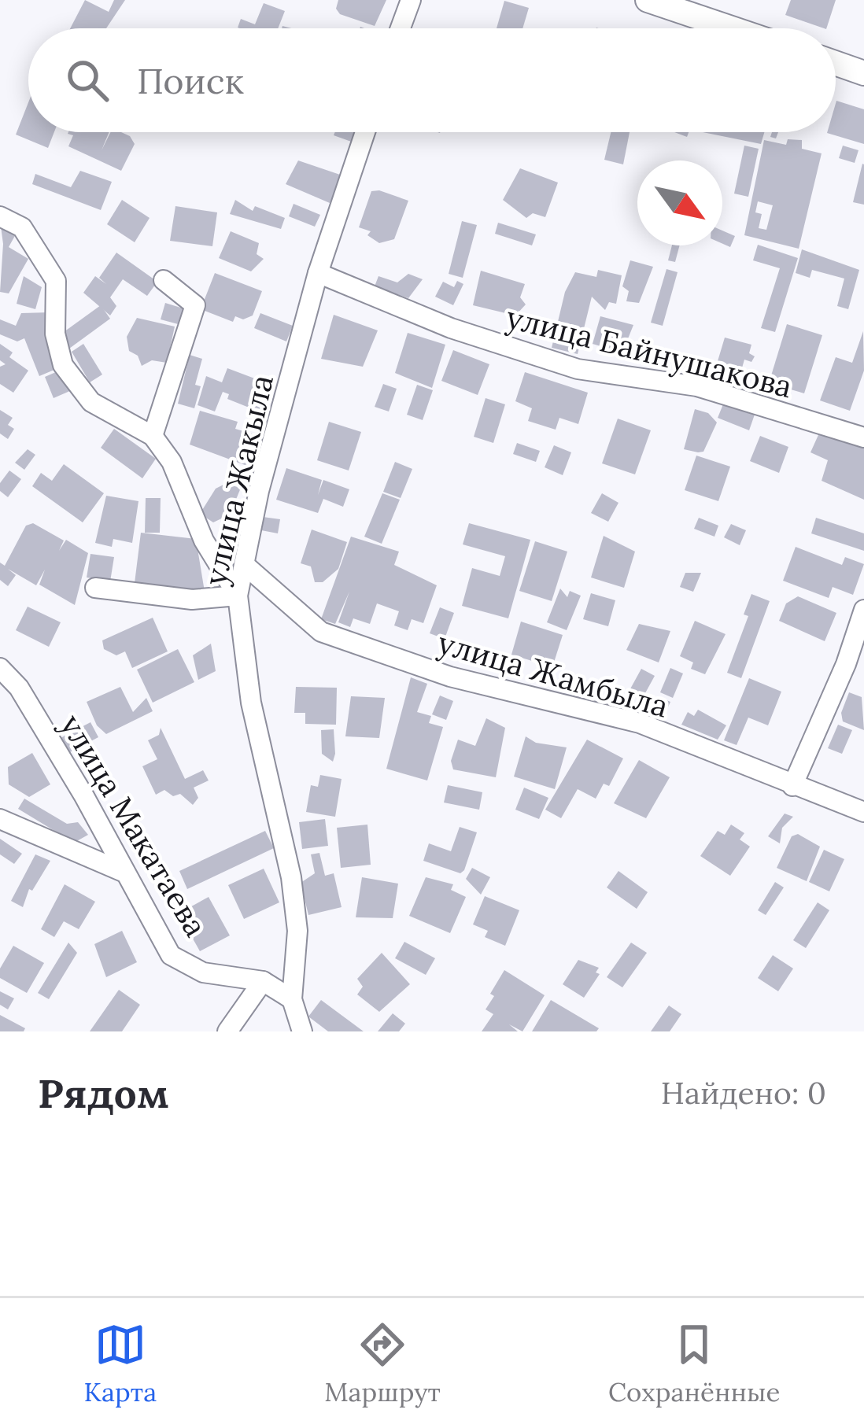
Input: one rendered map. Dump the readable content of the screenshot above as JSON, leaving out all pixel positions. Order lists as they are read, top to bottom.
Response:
{
  "streets": {
    "street": [
      "улица Байнушакова",
      "улица Жакыла",
      "улица Жамбыла",
      "улица Макатаева"
    ]
  },
  "crossings": [
    ["улица Байнушакова", "улица Жакыла"],
    ["улица Жакыла", "улица Жамбыла"],
    ["улица Жакыла", "улица Макатаева"]
  ],
  "north": "bottom right",
  "page": {
    "search": "Поиск",
    "heading": ["Рядом", "Найдено: 0"],
    "nav": ["Карта", "Маршрут", "Сохранённые"]
  }
}
